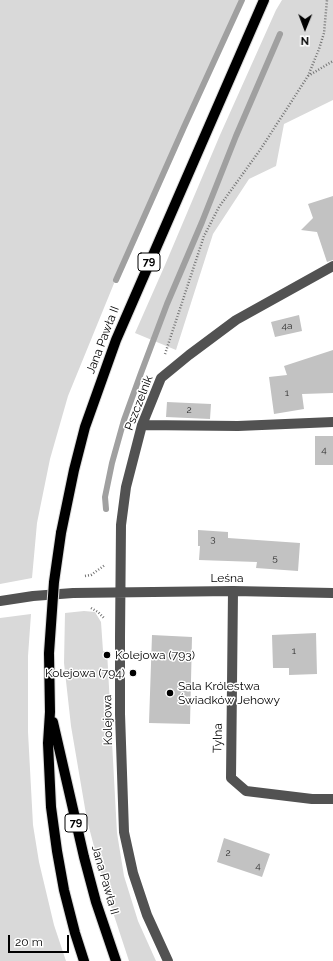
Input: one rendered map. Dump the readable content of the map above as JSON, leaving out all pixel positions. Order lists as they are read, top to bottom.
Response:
{
  "streets": {
    "main road": ["79", "Jana Pawła II"],
    "street": [
      "Pszczelnik",
      "Leśna",
      "Kolejowa",
      "Tylna"
    ]
  },
  "crossings": [
    ["Pszczelnik", "Leśna"],
    ["Pszczelnik", "Kolejowa"],
    ["Leśna", "Kolejowa"],
    ["Leśna", "Tylna"]
  ],
  "places": ["Kolejowa (793)", "Kolejowa (794)", "Sala Królestwa Świadków Jehowy"],
  "house_numbers": [
    "4a",
    "1",
    "2",
    "4",
    "3",
    "5",
    "1",
    "2",
    "4"
  ],
  "scale_bar": "20 m",
  "north": "bottom"
}
